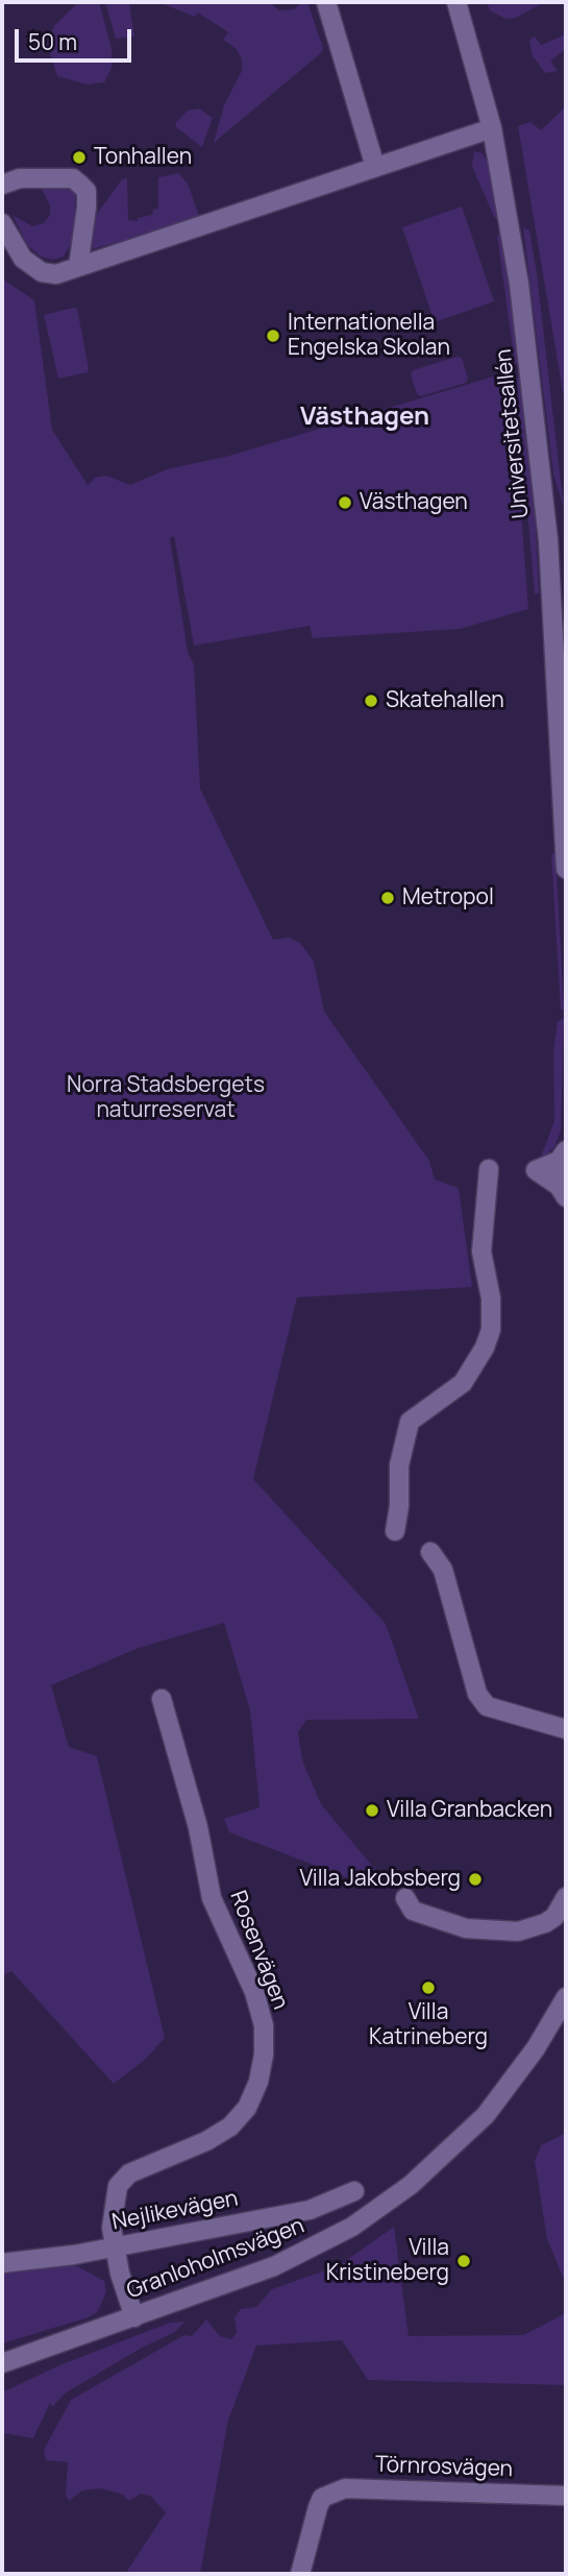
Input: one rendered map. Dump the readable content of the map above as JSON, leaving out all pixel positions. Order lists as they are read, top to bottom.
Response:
{
  "streets": {
    "street": [
      "Universitetsallén",
      "Rosenvägen",
      "Nejlikevägen",
      "Granloholmsvägen",
      "Törnrosvägen"
    ]
  },
  "crossings": [
    ["Rosenvägen", "Nejlikevägen"],
    ["Rosenvägen", "Granloholmsvägen"]
  ],
  "districts": ["Västhagen"],
  "parks": ["Norra Stadsbergets naturreservat"],
  "places": [
    "Tonhallen",
    "Internationella Engelska Skolan",
    "Västhagen",
    "Skatehallen",
    "Metropol",
    "Villa Granbacken",
    "Villa Jakobsberg",
    "Villa Katrineberg",
    "Villa Kristineberg"
  ],
  "scale_bar": "50 m"
}
